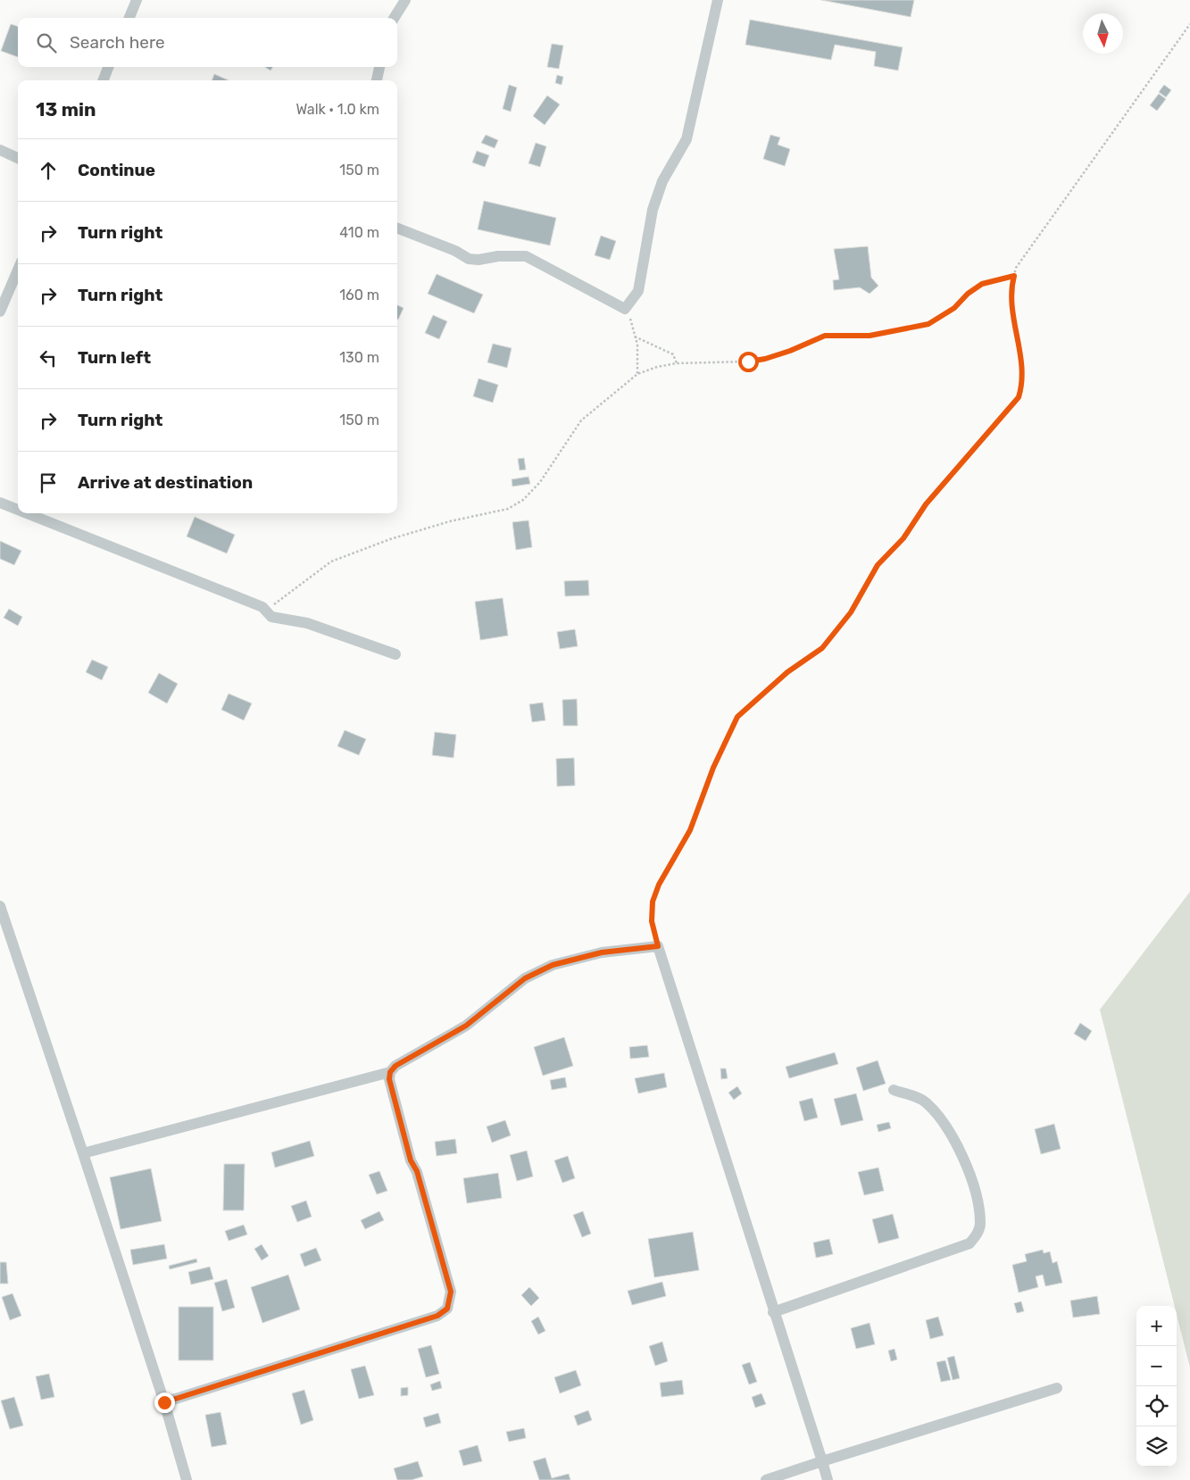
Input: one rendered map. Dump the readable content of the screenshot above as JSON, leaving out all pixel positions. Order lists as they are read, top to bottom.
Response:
{
  "north": "bottom",
  "page": {
    "search": "Search here",
    "heading": ["13 min", "Walk · 1.0 km"],
    "list": [
      ["Continue", "150 m"],
      ["Turn right", "410 m"],
      ["Turn right", "160 m"],
      ["Turn left", "130 m"],
      ["Turn right", "150 m"],
      "Arrive at destination"
    ],
    "map_buttons": ["+", "−"]
  }
}
